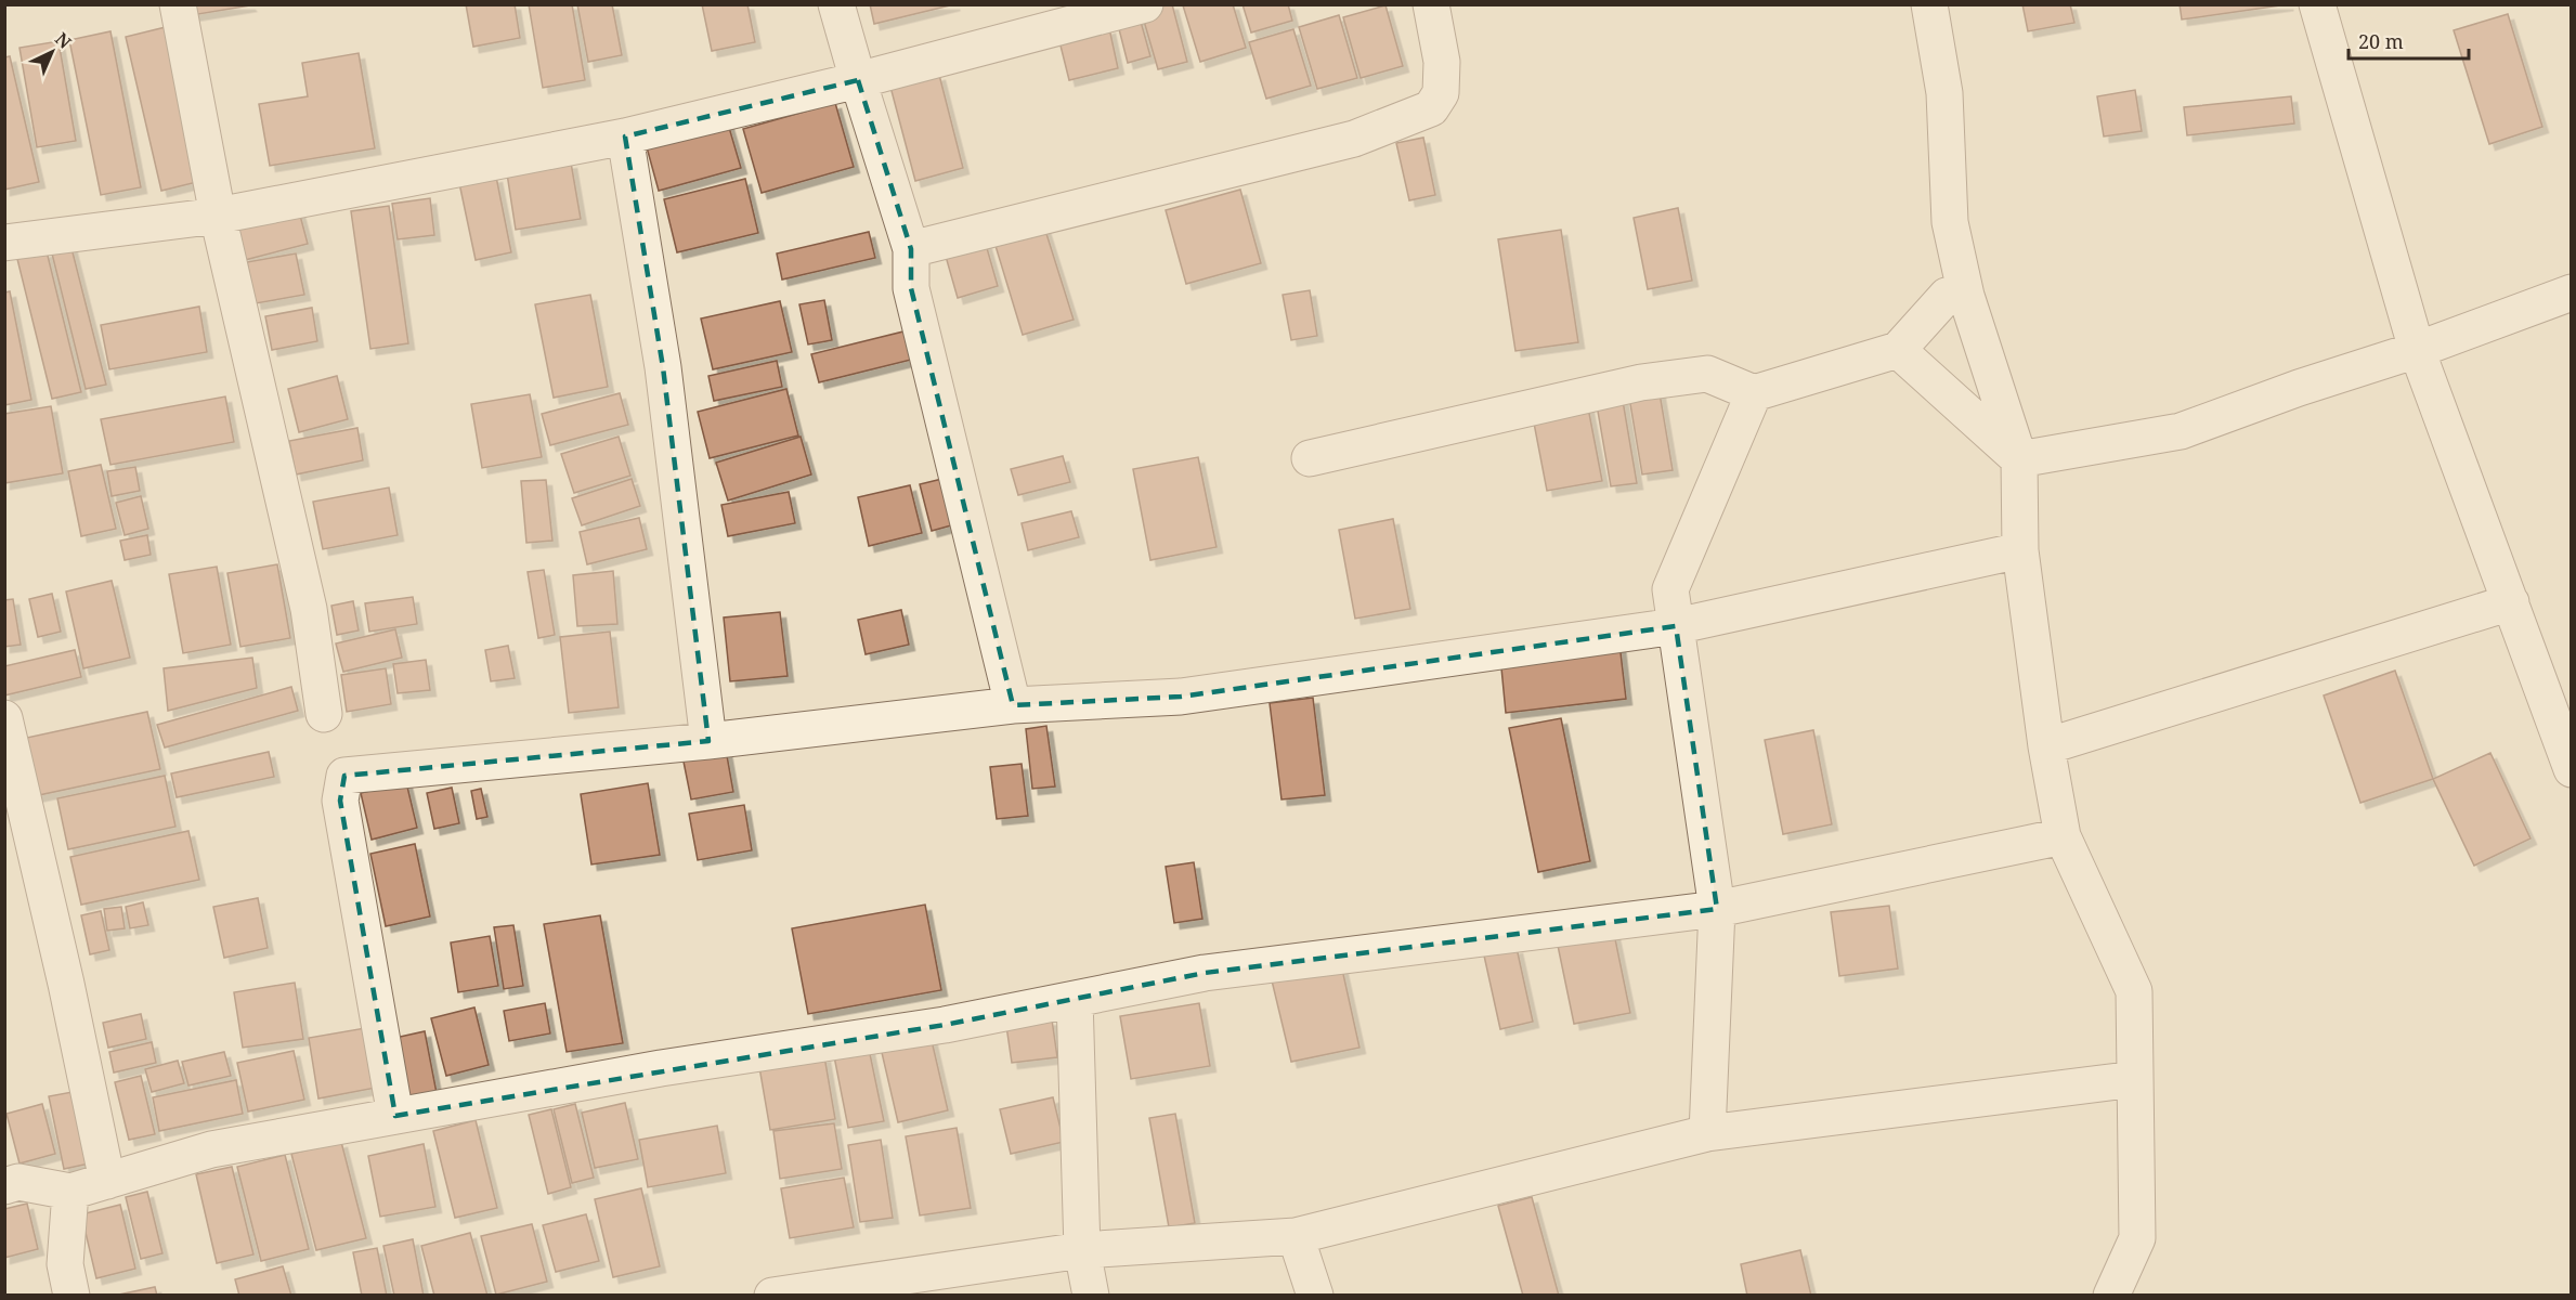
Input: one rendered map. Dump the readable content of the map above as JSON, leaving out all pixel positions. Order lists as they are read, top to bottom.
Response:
{
  "scale_bar": "20 m",
  "north": "top right"
}
